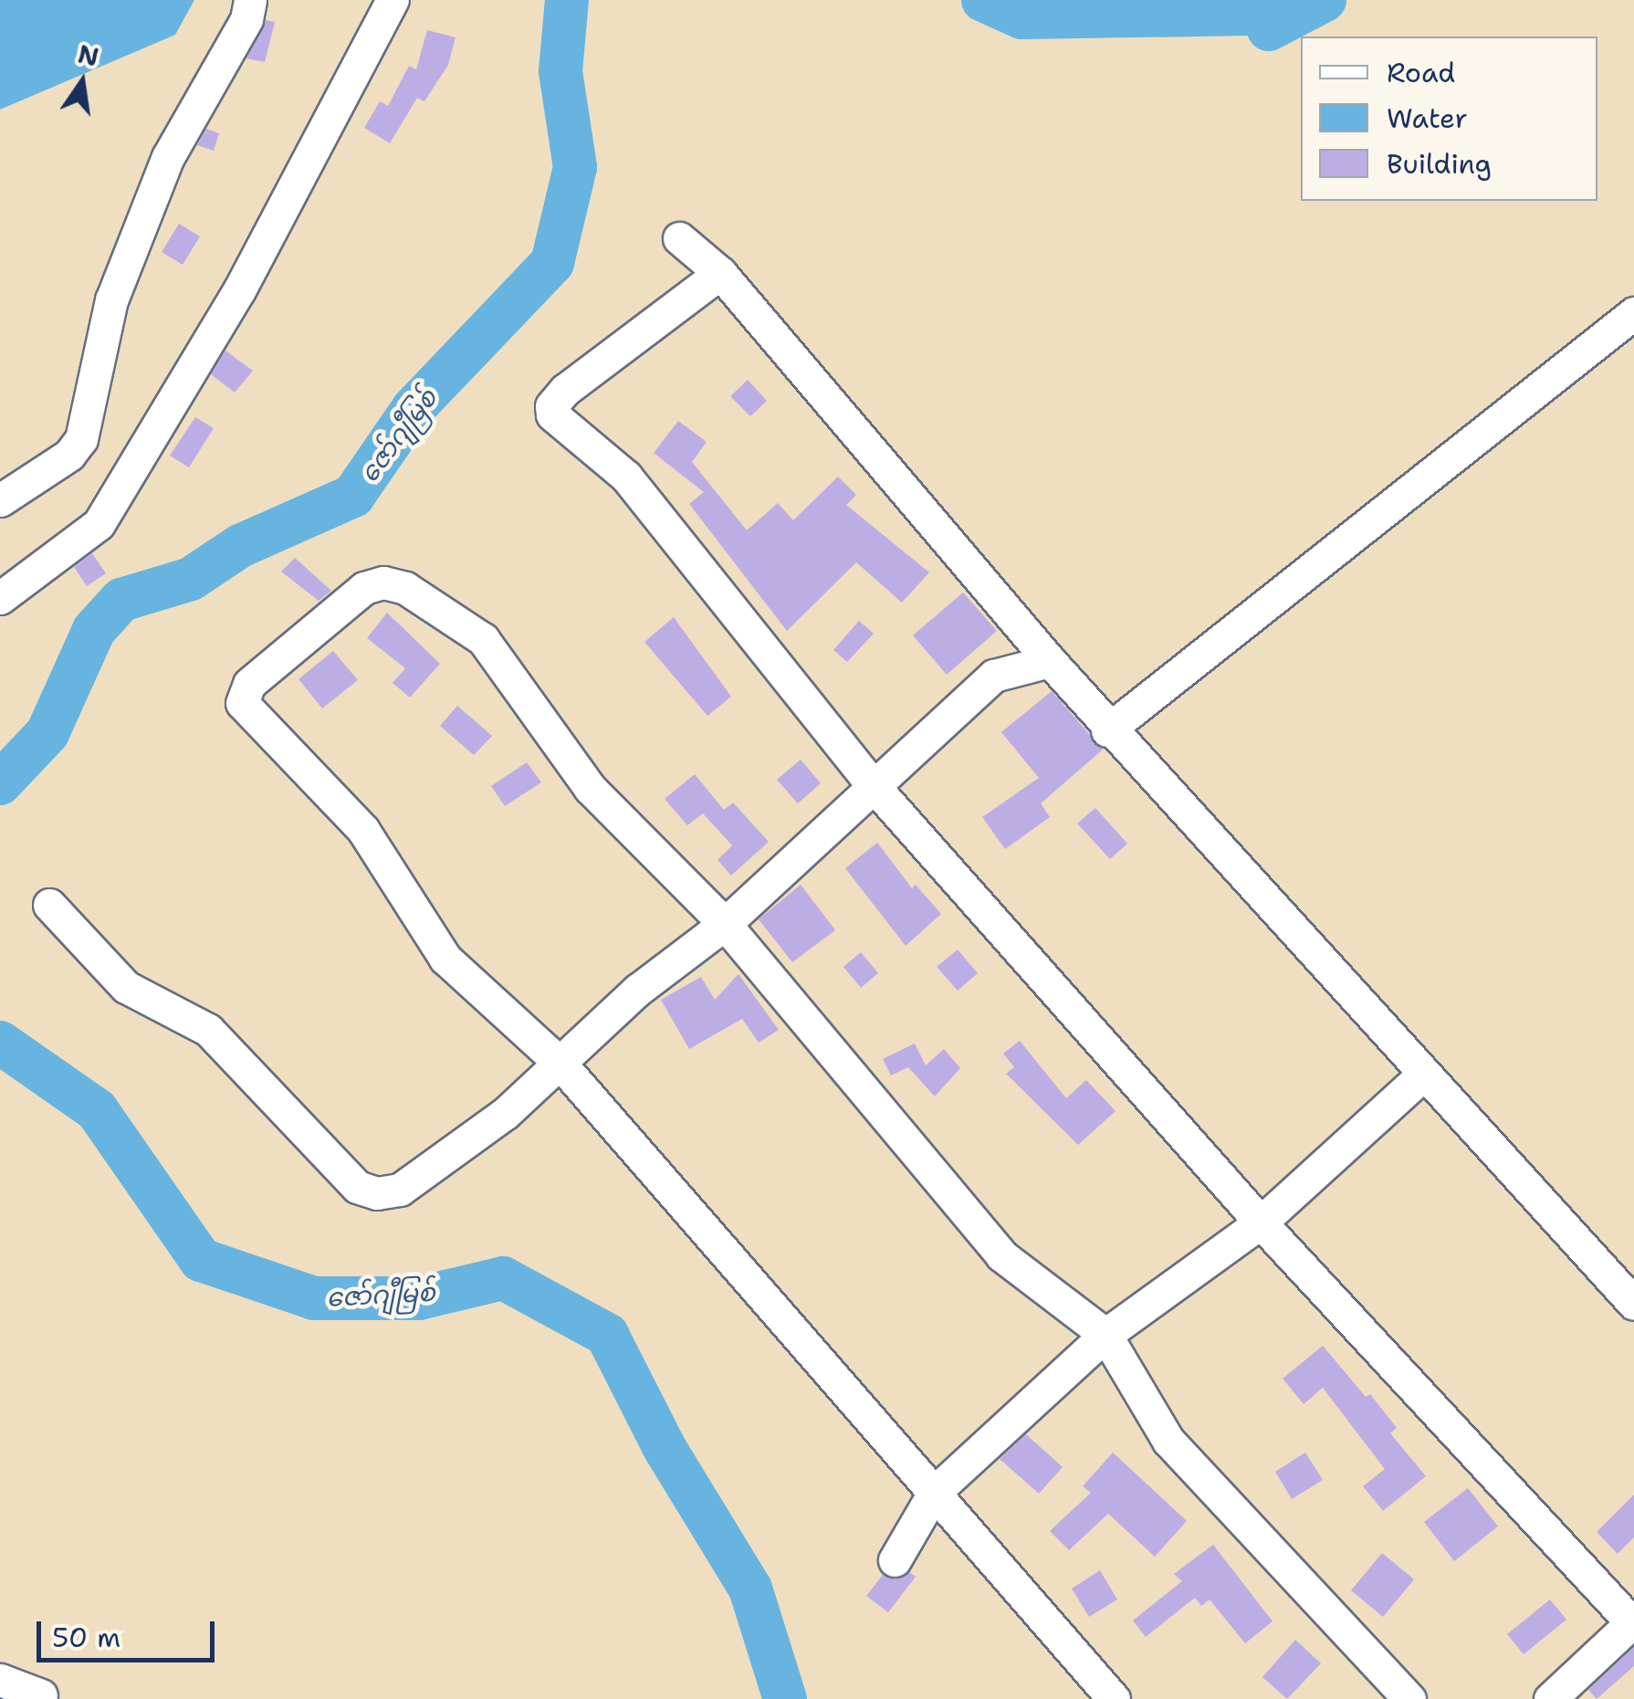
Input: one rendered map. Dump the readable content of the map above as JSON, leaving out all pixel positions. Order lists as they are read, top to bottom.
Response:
{
  "water": ["ဇော်ဂျီမြစ်"],
  "legend": ["Road", "Water", "Building"],
  "scale_bar": "50 m",
  "north": "top"
}
